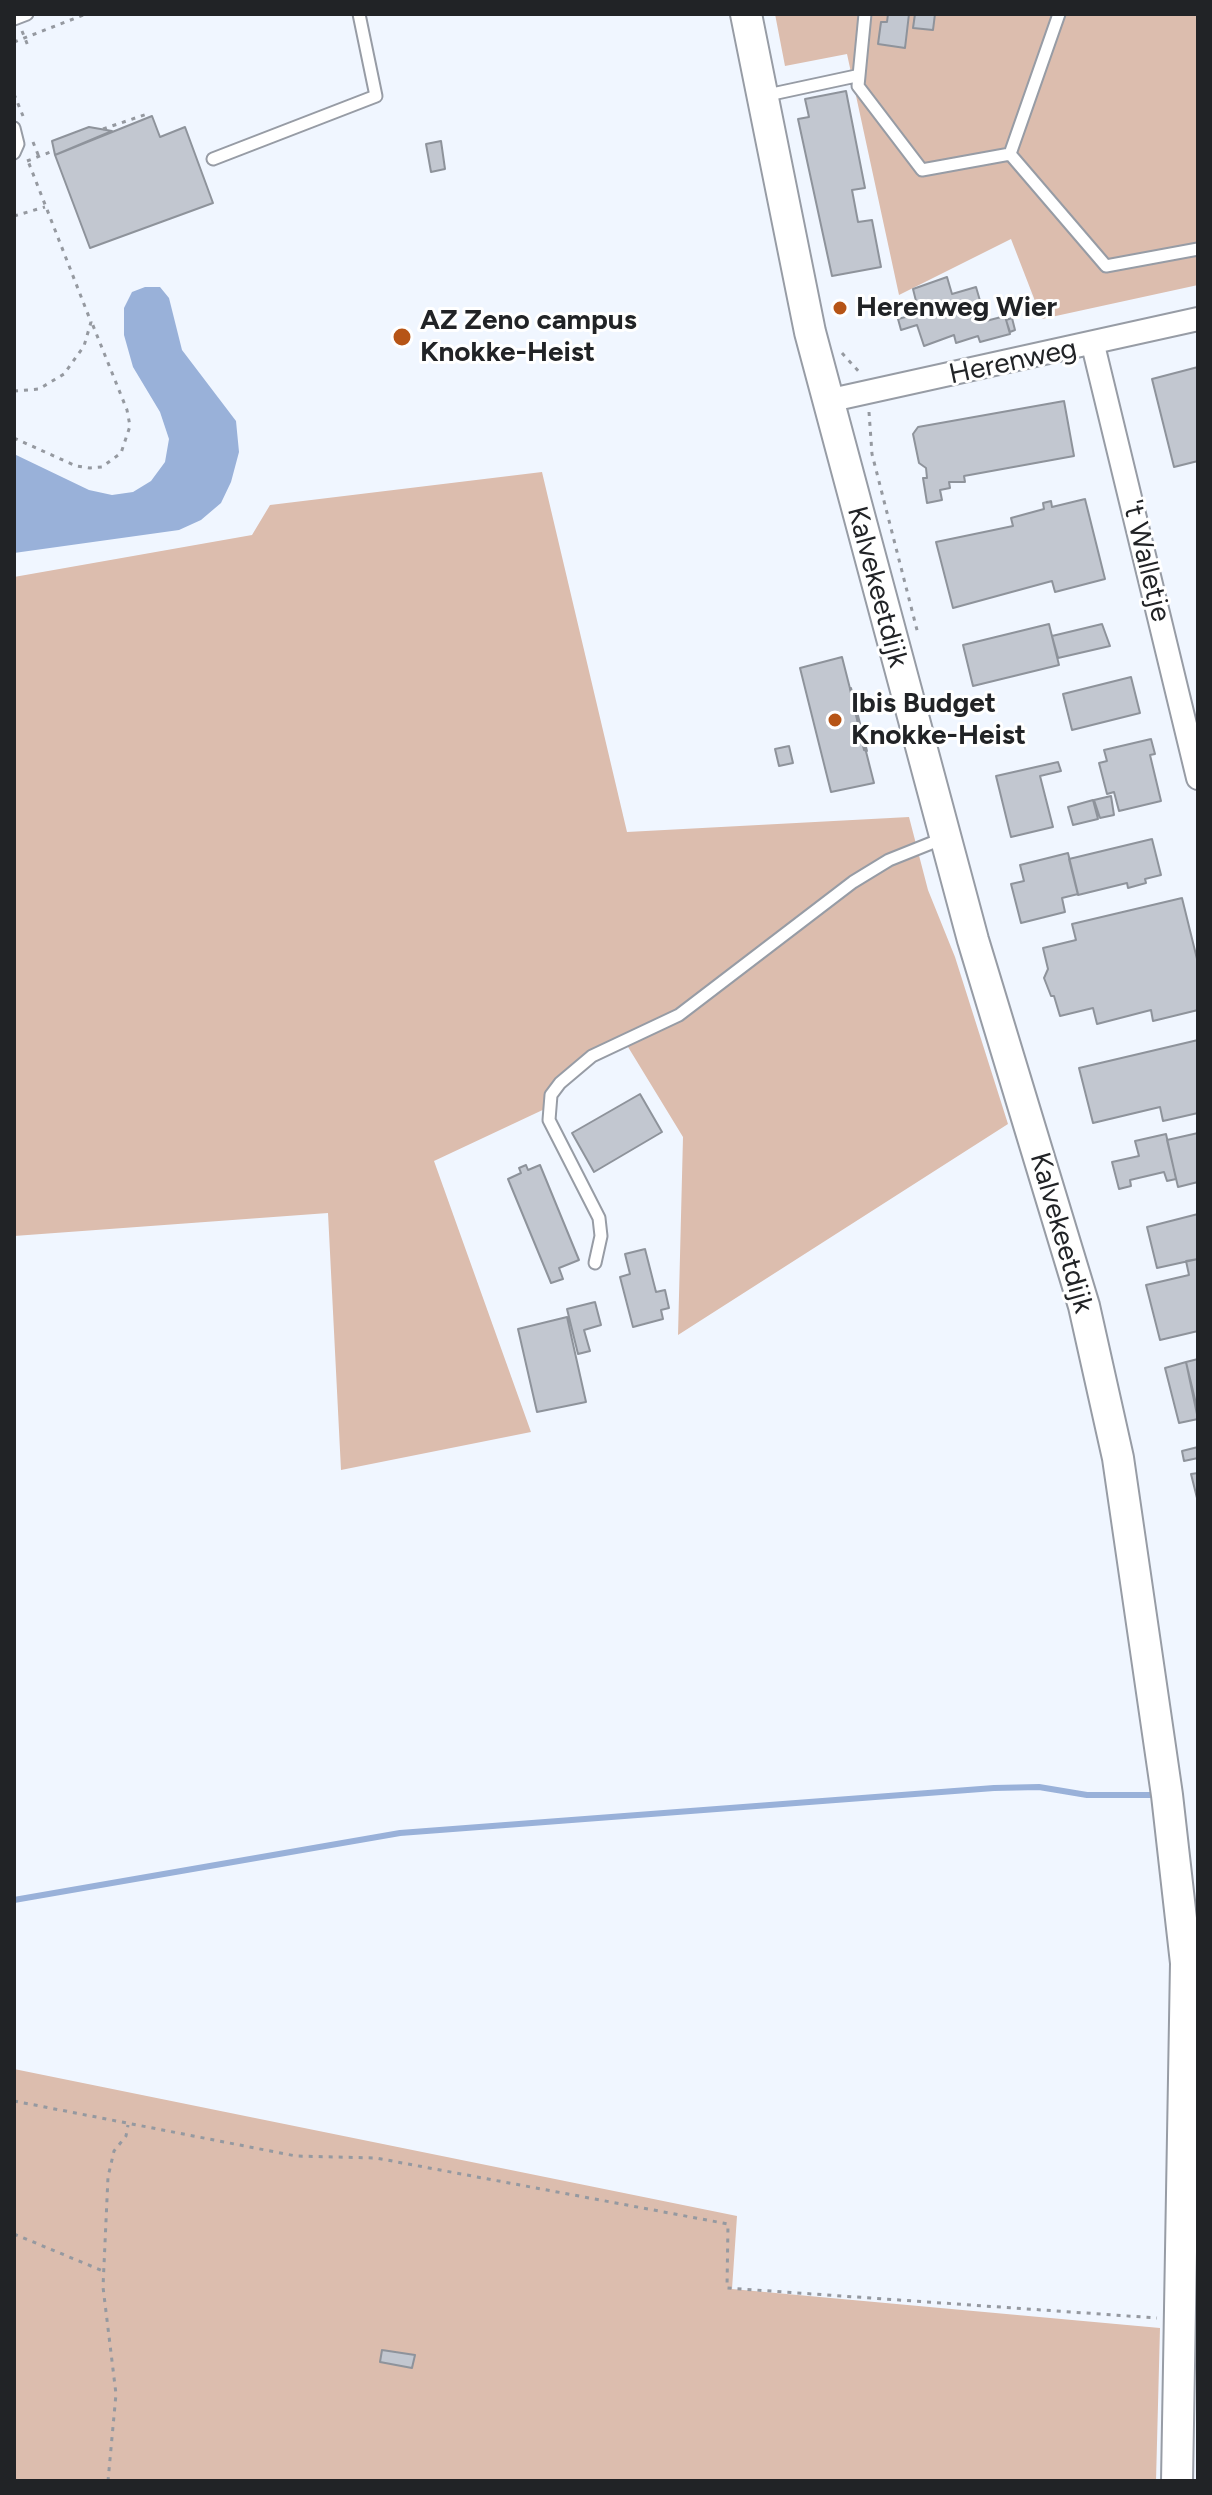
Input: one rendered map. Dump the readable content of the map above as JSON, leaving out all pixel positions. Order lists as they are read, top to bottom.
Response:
{
  "streets": {
    "street": ["Herenweg", "'t Walletje", "Kalvekeetdijk"]
  },
  "crossings": [
    ["Herenweg", "'t Walletje"],
    ["Herenweg", "Kalvekeetdijk"]
  ],
  "places": ["Herenweg Wier", "AZ Zeno campus Knokke-Heist", "Ibis Budget Knokke-Heist"]
}
